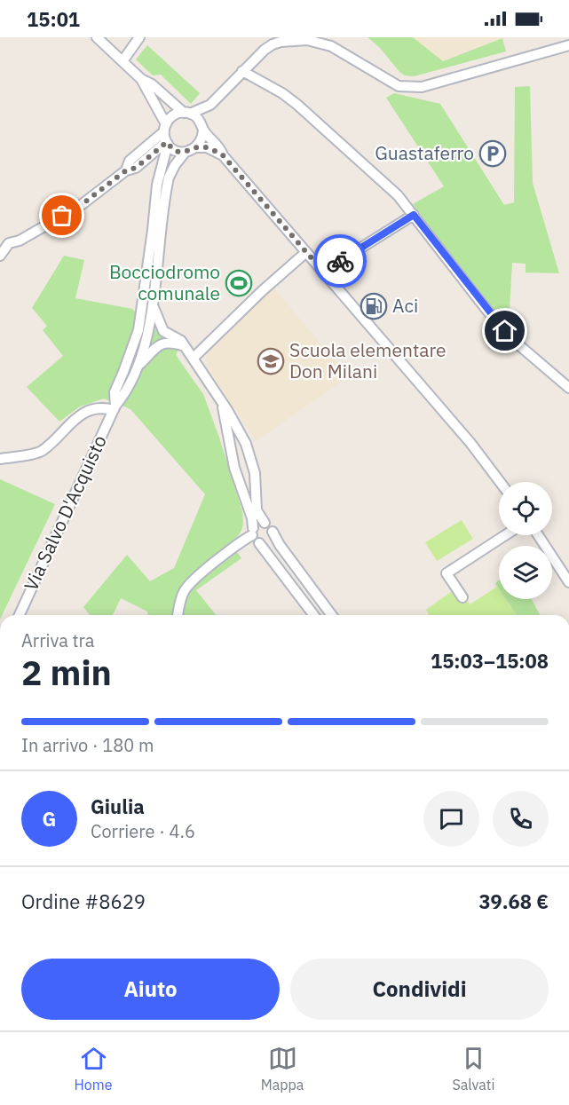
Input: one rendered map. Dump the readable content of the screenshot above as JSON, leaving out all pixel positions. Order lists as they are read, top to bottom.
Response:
{
  "streets": {
    "street": ["Via Salvo D'Acquisto"]
  },
  "places": {
    "parking": ["Guastaferro"],
    "sports": ["Bocciodromo comunale"],
    "fuel station": ["Aci"],
    "school or university": ["Scuola elementare Don Milani"]
  },
  "page": {
    "status": "15:01",
    "heading": ["2 min", "Arriva tra", "15:03–15:08"],
    "panel": [
      "Giulia",
      "Corriere · 4.6",
      "Ordine #8629",
      "39.68 €"
    ],
    "bar": "In arrivo · 180 m",
    "round": "G",
    "buttons": ["Aiuto", "Condividi"],
    "tabs": ["Home", "Mappa", "Salvati"]
  }
}
